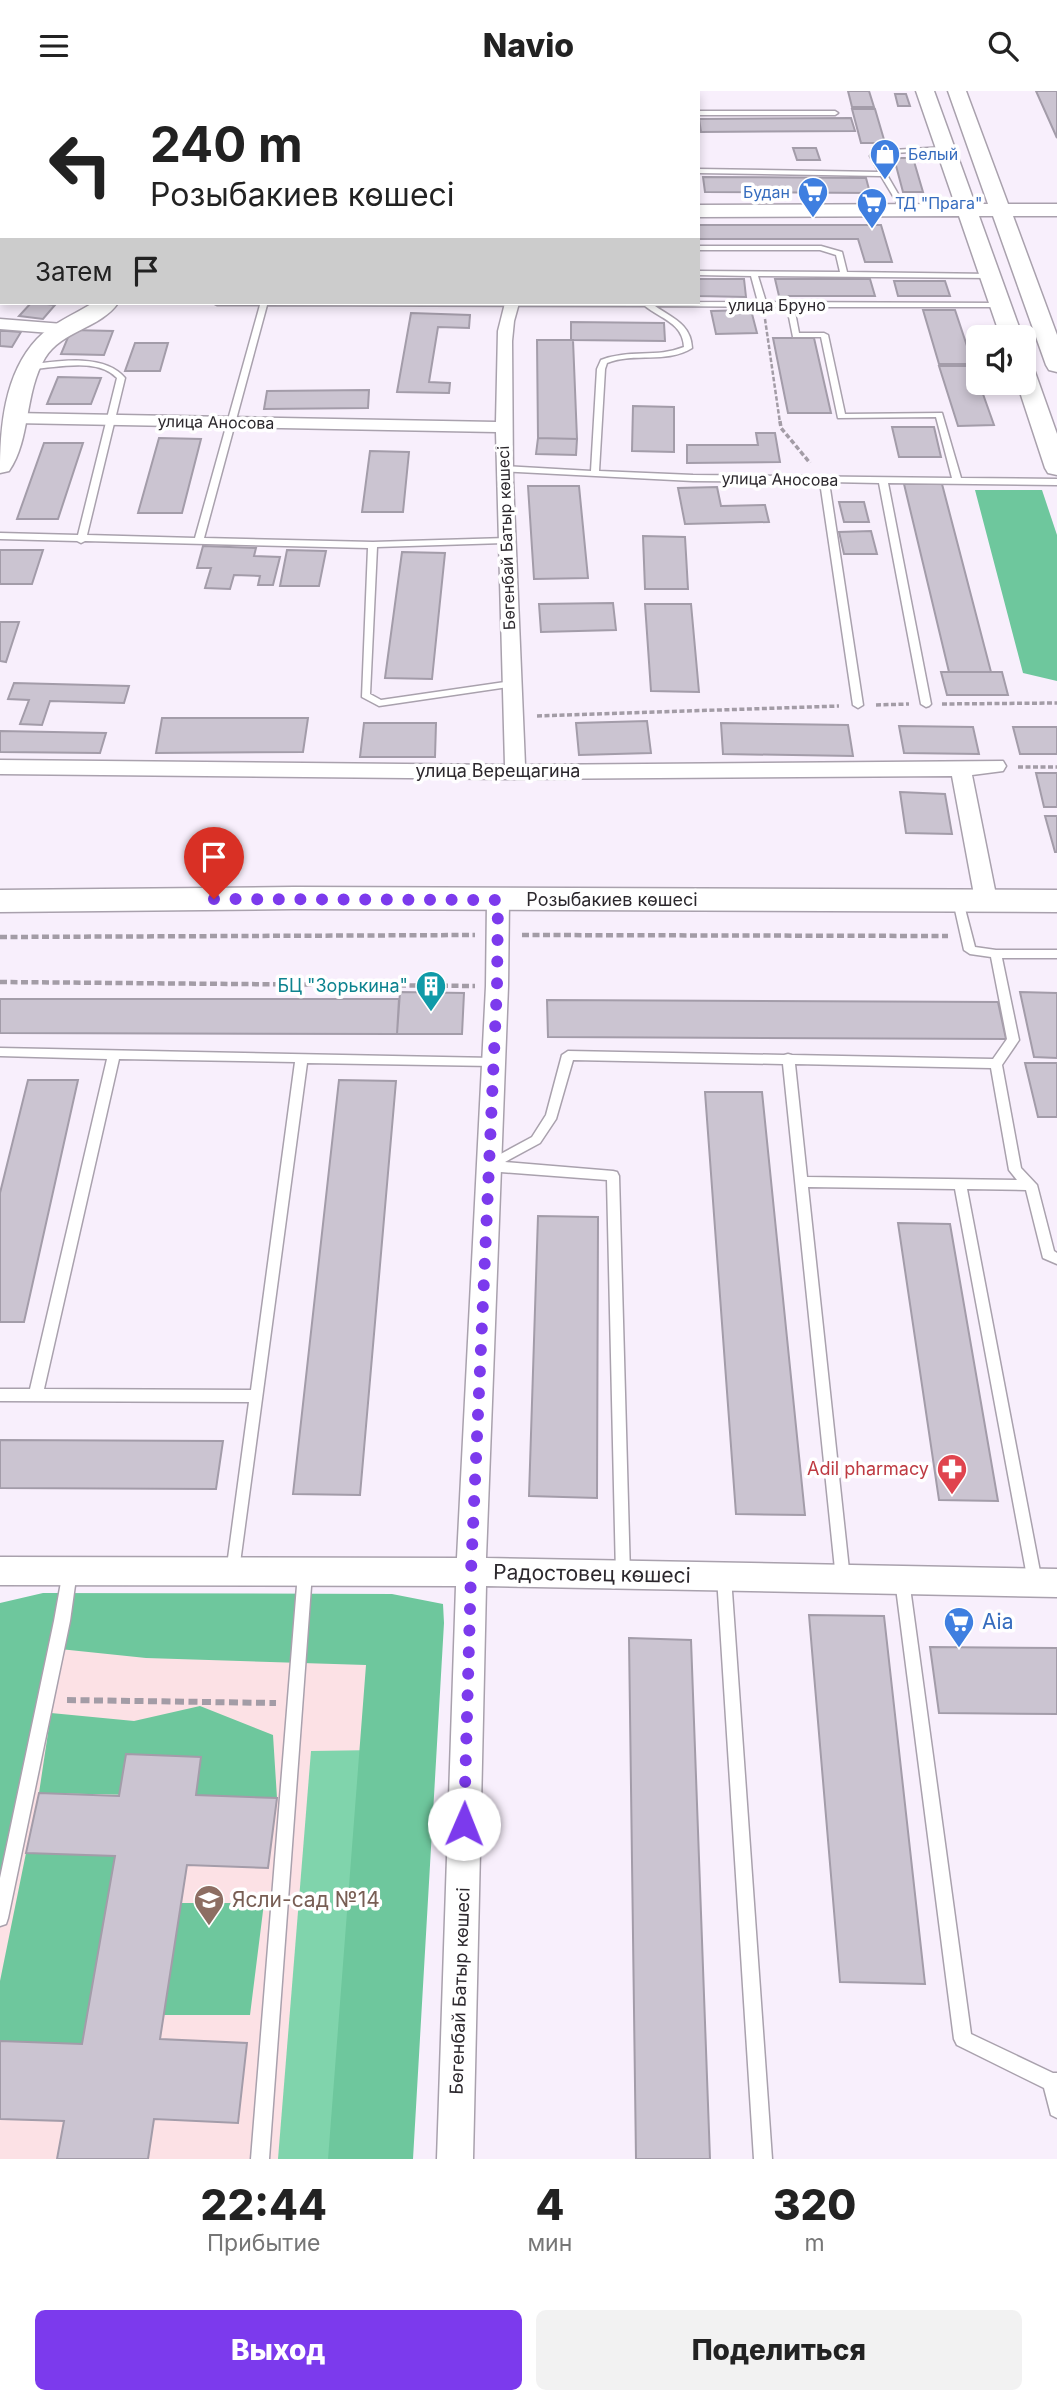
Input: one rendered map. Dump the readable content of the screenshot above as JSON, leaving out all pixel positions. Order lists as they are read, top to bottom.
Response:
{
  "streets": {
    "main road": ["Розыбакиев көшесі"],
    "street": [
      "улица Аносова",
      "Бөгенбай Батыр көшесі",
      "улица Верещагина",
      "Радостовец көшесі"
    ],
    "lane": ["улица Бруно"]
  },
  "crossings": [
    ["улица Аносова", "Бөгенбай Батыр көшесі"],
    ["Бөгенбай Батыр көшесі", "улица Верещагина"],
    ["Бөгенбай Батыр көшесі", "Розыбакиев көшесі"],
    ["Бөгенбай Батыр көшесі", "Радостовец көшесі"]
  ],
  "places": {
    "shop": ["Белый"],
    "supermarket": ["Будан", "ТД \"Прага\"", "Aia"],
    "building": ["БЦ \"Зорькина\""],
    "pharmacy": ["Adil pharmacy"],
    "school or university": ["Ясли-сад №14"]
  },
  "page": {
    "header": "Navio",
    "turn": ["240 m", "Розыбакиев көшесі"],
    "then": "Затем",
    "eta": [
      "22:44",
      "Прибытие",
      "4",
      "мин",
      "320",
      "m"
    ],
    "buttons": ["Выход", "Поделиться"]
  }
}
